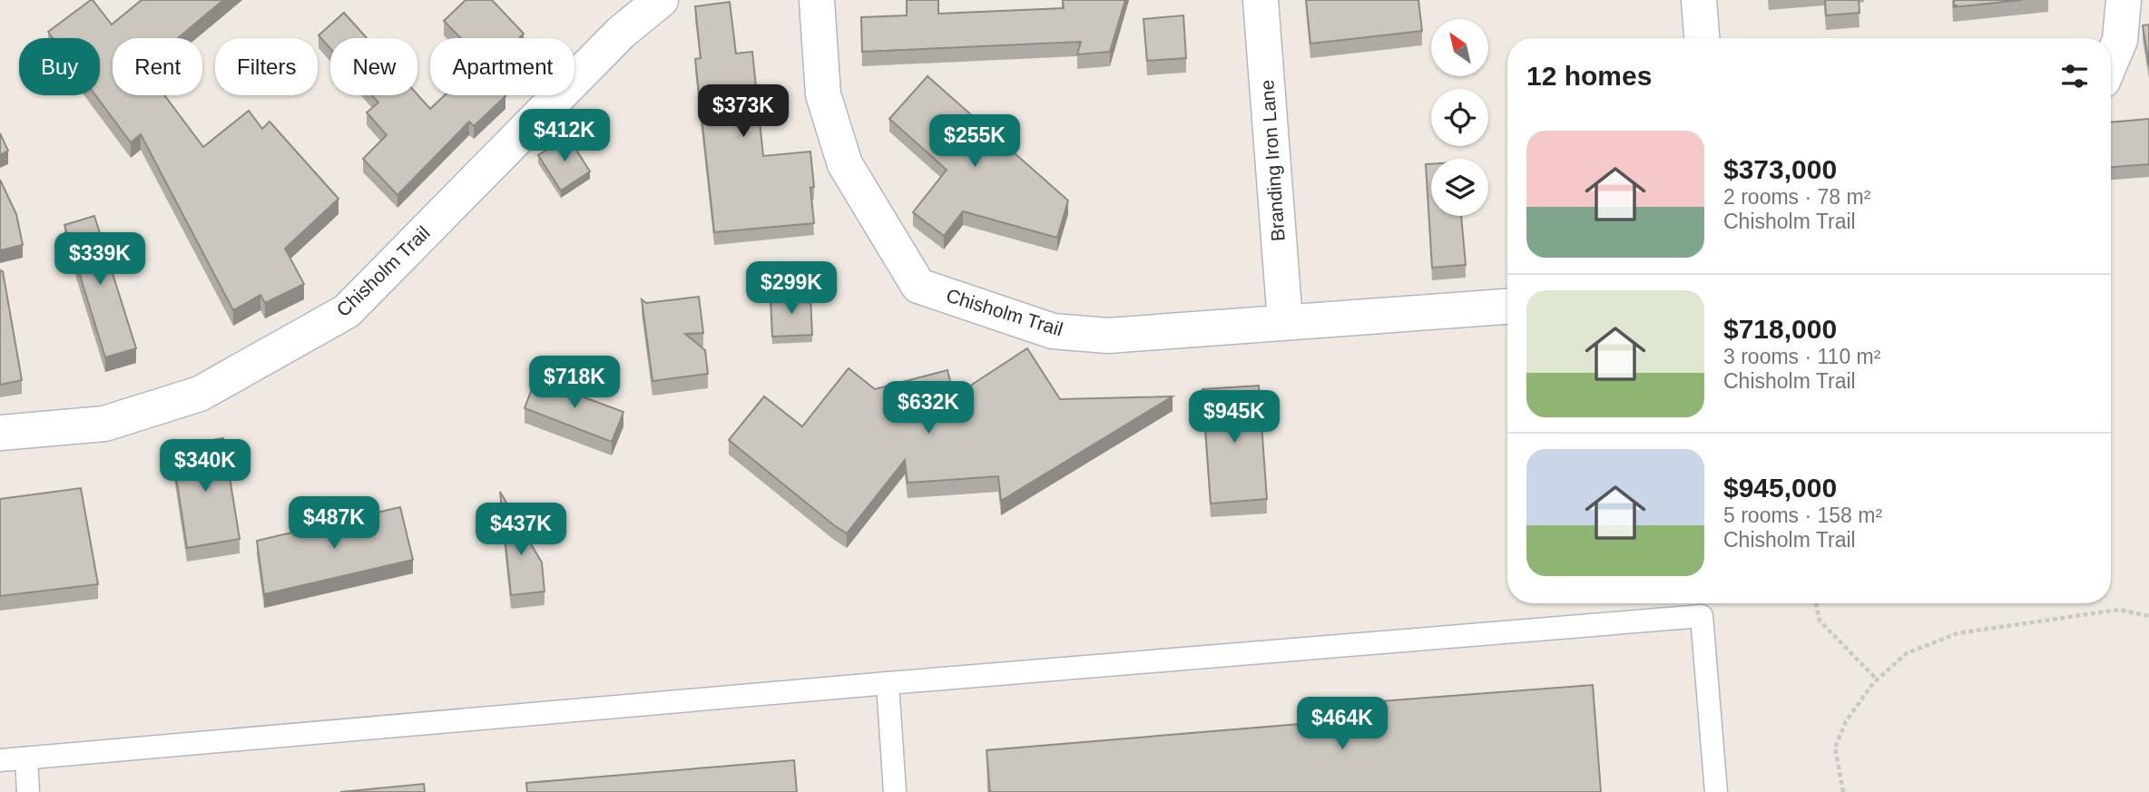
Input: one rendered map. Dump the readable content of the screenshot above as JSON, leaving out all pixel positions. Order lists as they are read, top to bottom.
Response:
{
  "streets": {
    "street": ["Branding Iron Lane", "Chisholm Trail"]
  },
  "crossings": [
    ["Branding Iron Lane", "Chisholm Trail"]
  ],
  "north": "top left",
  "page": {
    "chip": [
      "Buy",
      "Rent",
      "Filters",
      "New",
      "Apartment"
    ],
    "heading": "12 homes",
    "price": [
      "$373K",
      "$412K",
      "$255K",
      "$339K",
      "$299K",
      "$718K",
      "$632K",
      "$945K",
      "$340K",
      "$487K",
      "$437K",
      "$464K"
    ],
    "list": [
      {
        "name": "$373,000",
        "note": "2 rooms · 78 m² · Chisholm Trail"
      },
      {
        "name": "$718,000",
        "note": "3 rooms · 110 m² · Chisholm Trail"
      },
      {
        "name": "$945,000",
        "note": "5 rooms · 158 m² · Chisholm Trail"
      }
    ]
  }
}
